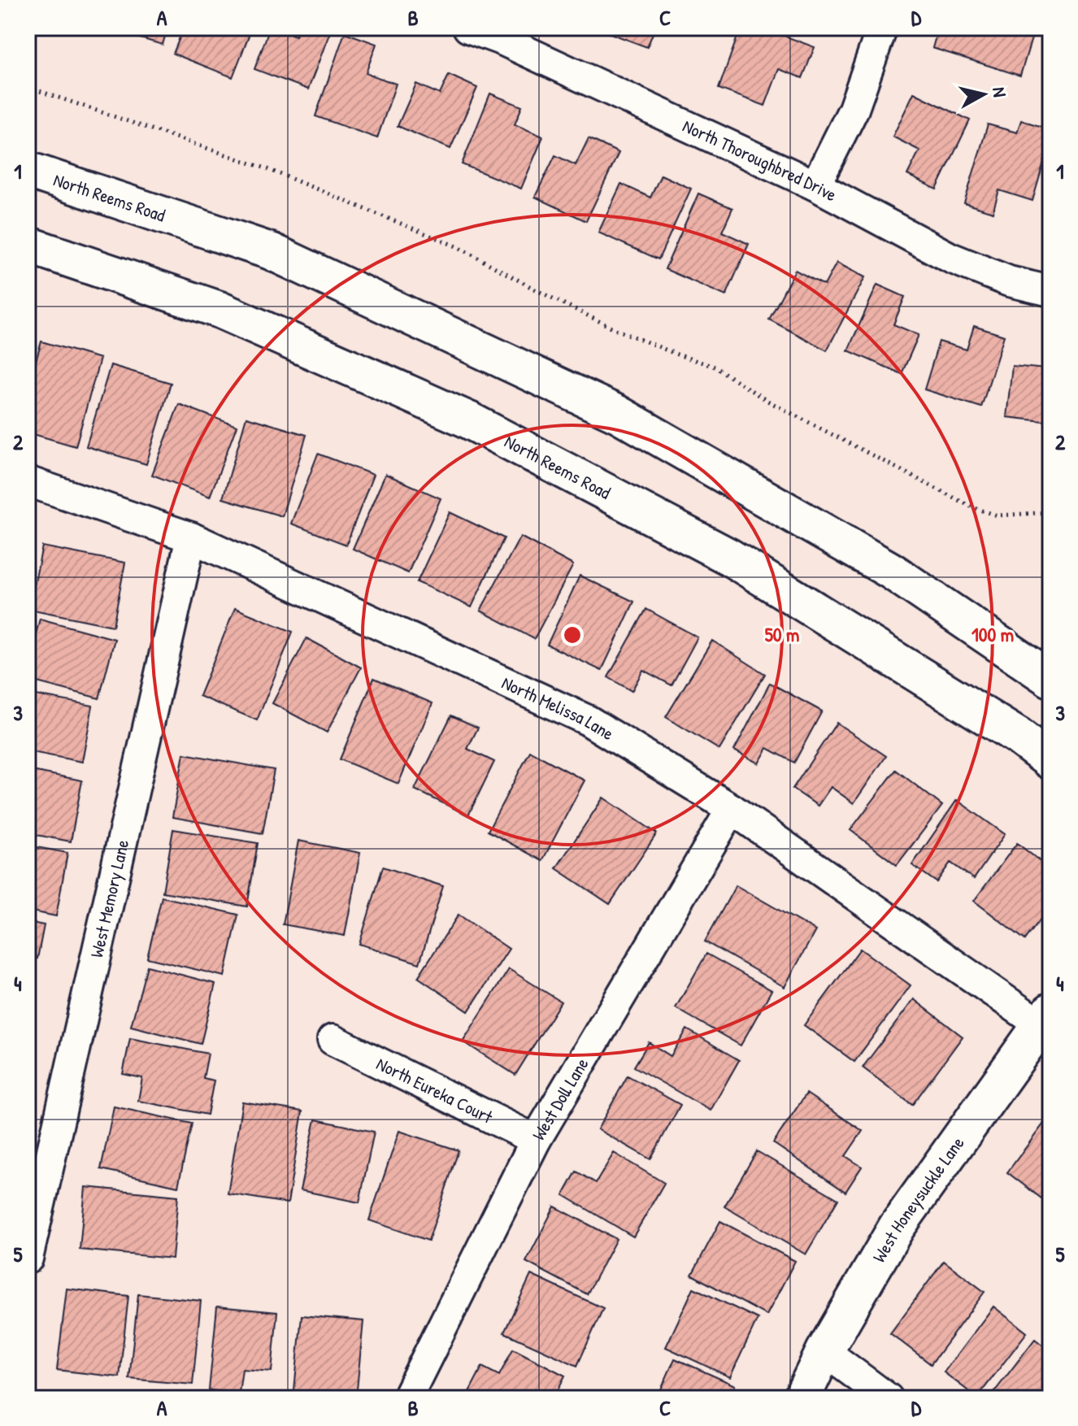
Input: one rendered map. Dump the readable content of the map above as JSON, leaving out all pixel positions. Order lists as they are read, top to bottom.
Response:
{
  "streets": {
    "main road": ["North Reems Road", "West Honeysuckle Lane"],
    "street": [
      "North Thoroughbred Drive",
      "North Melissa Lane",
      "West Memory Lane",
      "North Eureka Court",
      "West Doll Lane"
    ]
  },
  "crossings": [
    ["North Melissa Lane", "West Memory Lane"],
    ["North Melissa Lane", "West Doll Lane"],
    ["North Melissa Lane", "West Honeysuckle Lane"],
    ["North Eureka Court", "West Doll Lane"]
  ],
  "north": "right",
  "grid": {
    "columns": [
      "A",
      "B",
      "C",
      "D"
    ],
    "rows": [
      "1",
      "2",
      "3",
      "4",
      "5"
    ]
  },
  "rings": ["50 m", "100 m"]
}
